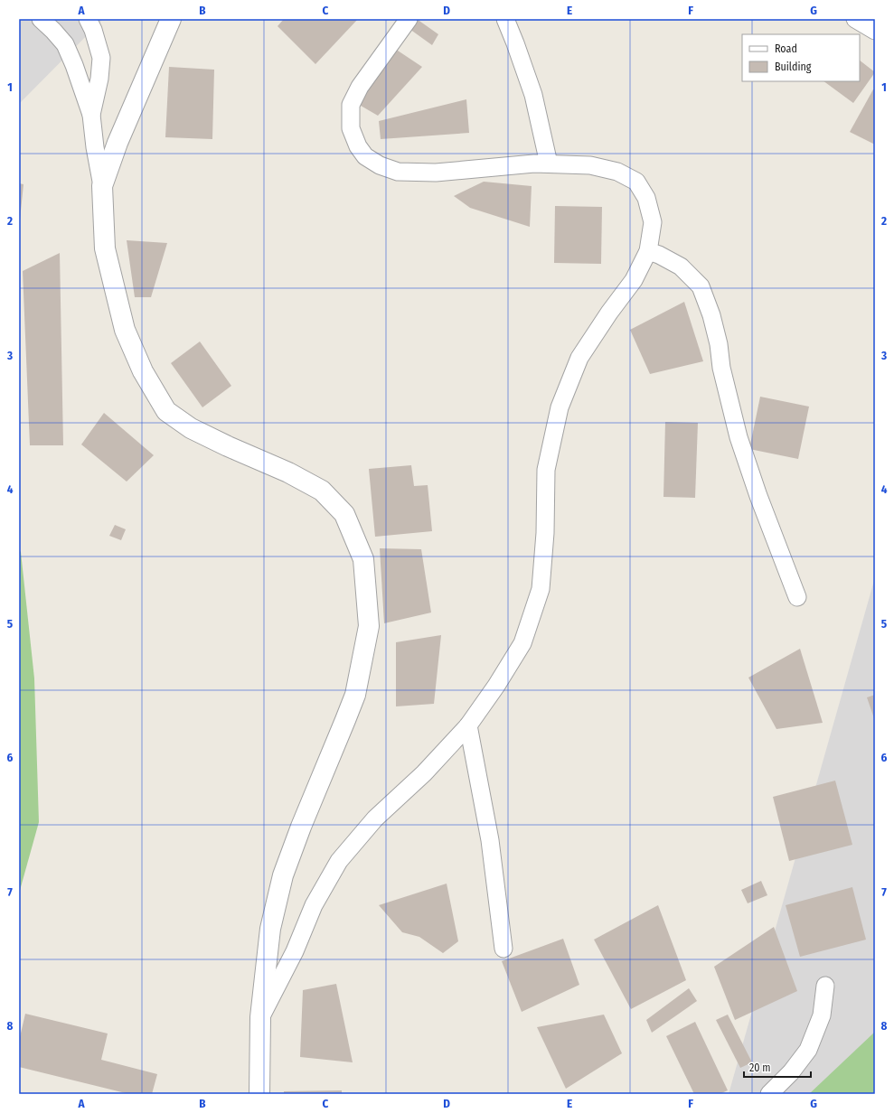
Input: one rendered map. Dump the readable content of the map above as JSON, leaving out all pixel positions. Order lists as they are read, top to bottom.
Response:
{
  "legend": ["Road", "Building"],
  "scale_bar": "20 m",
  "grid": {
    "columns": [
      "A",
      "B",
      "C",
      "D",
      "E",
      "F",
      "G"
    ],
    "rows": [
      "1",
      "2",
      "3",
      "4",
      "5",
      "6",
      "7",
      "8"
    ]
  }
}
